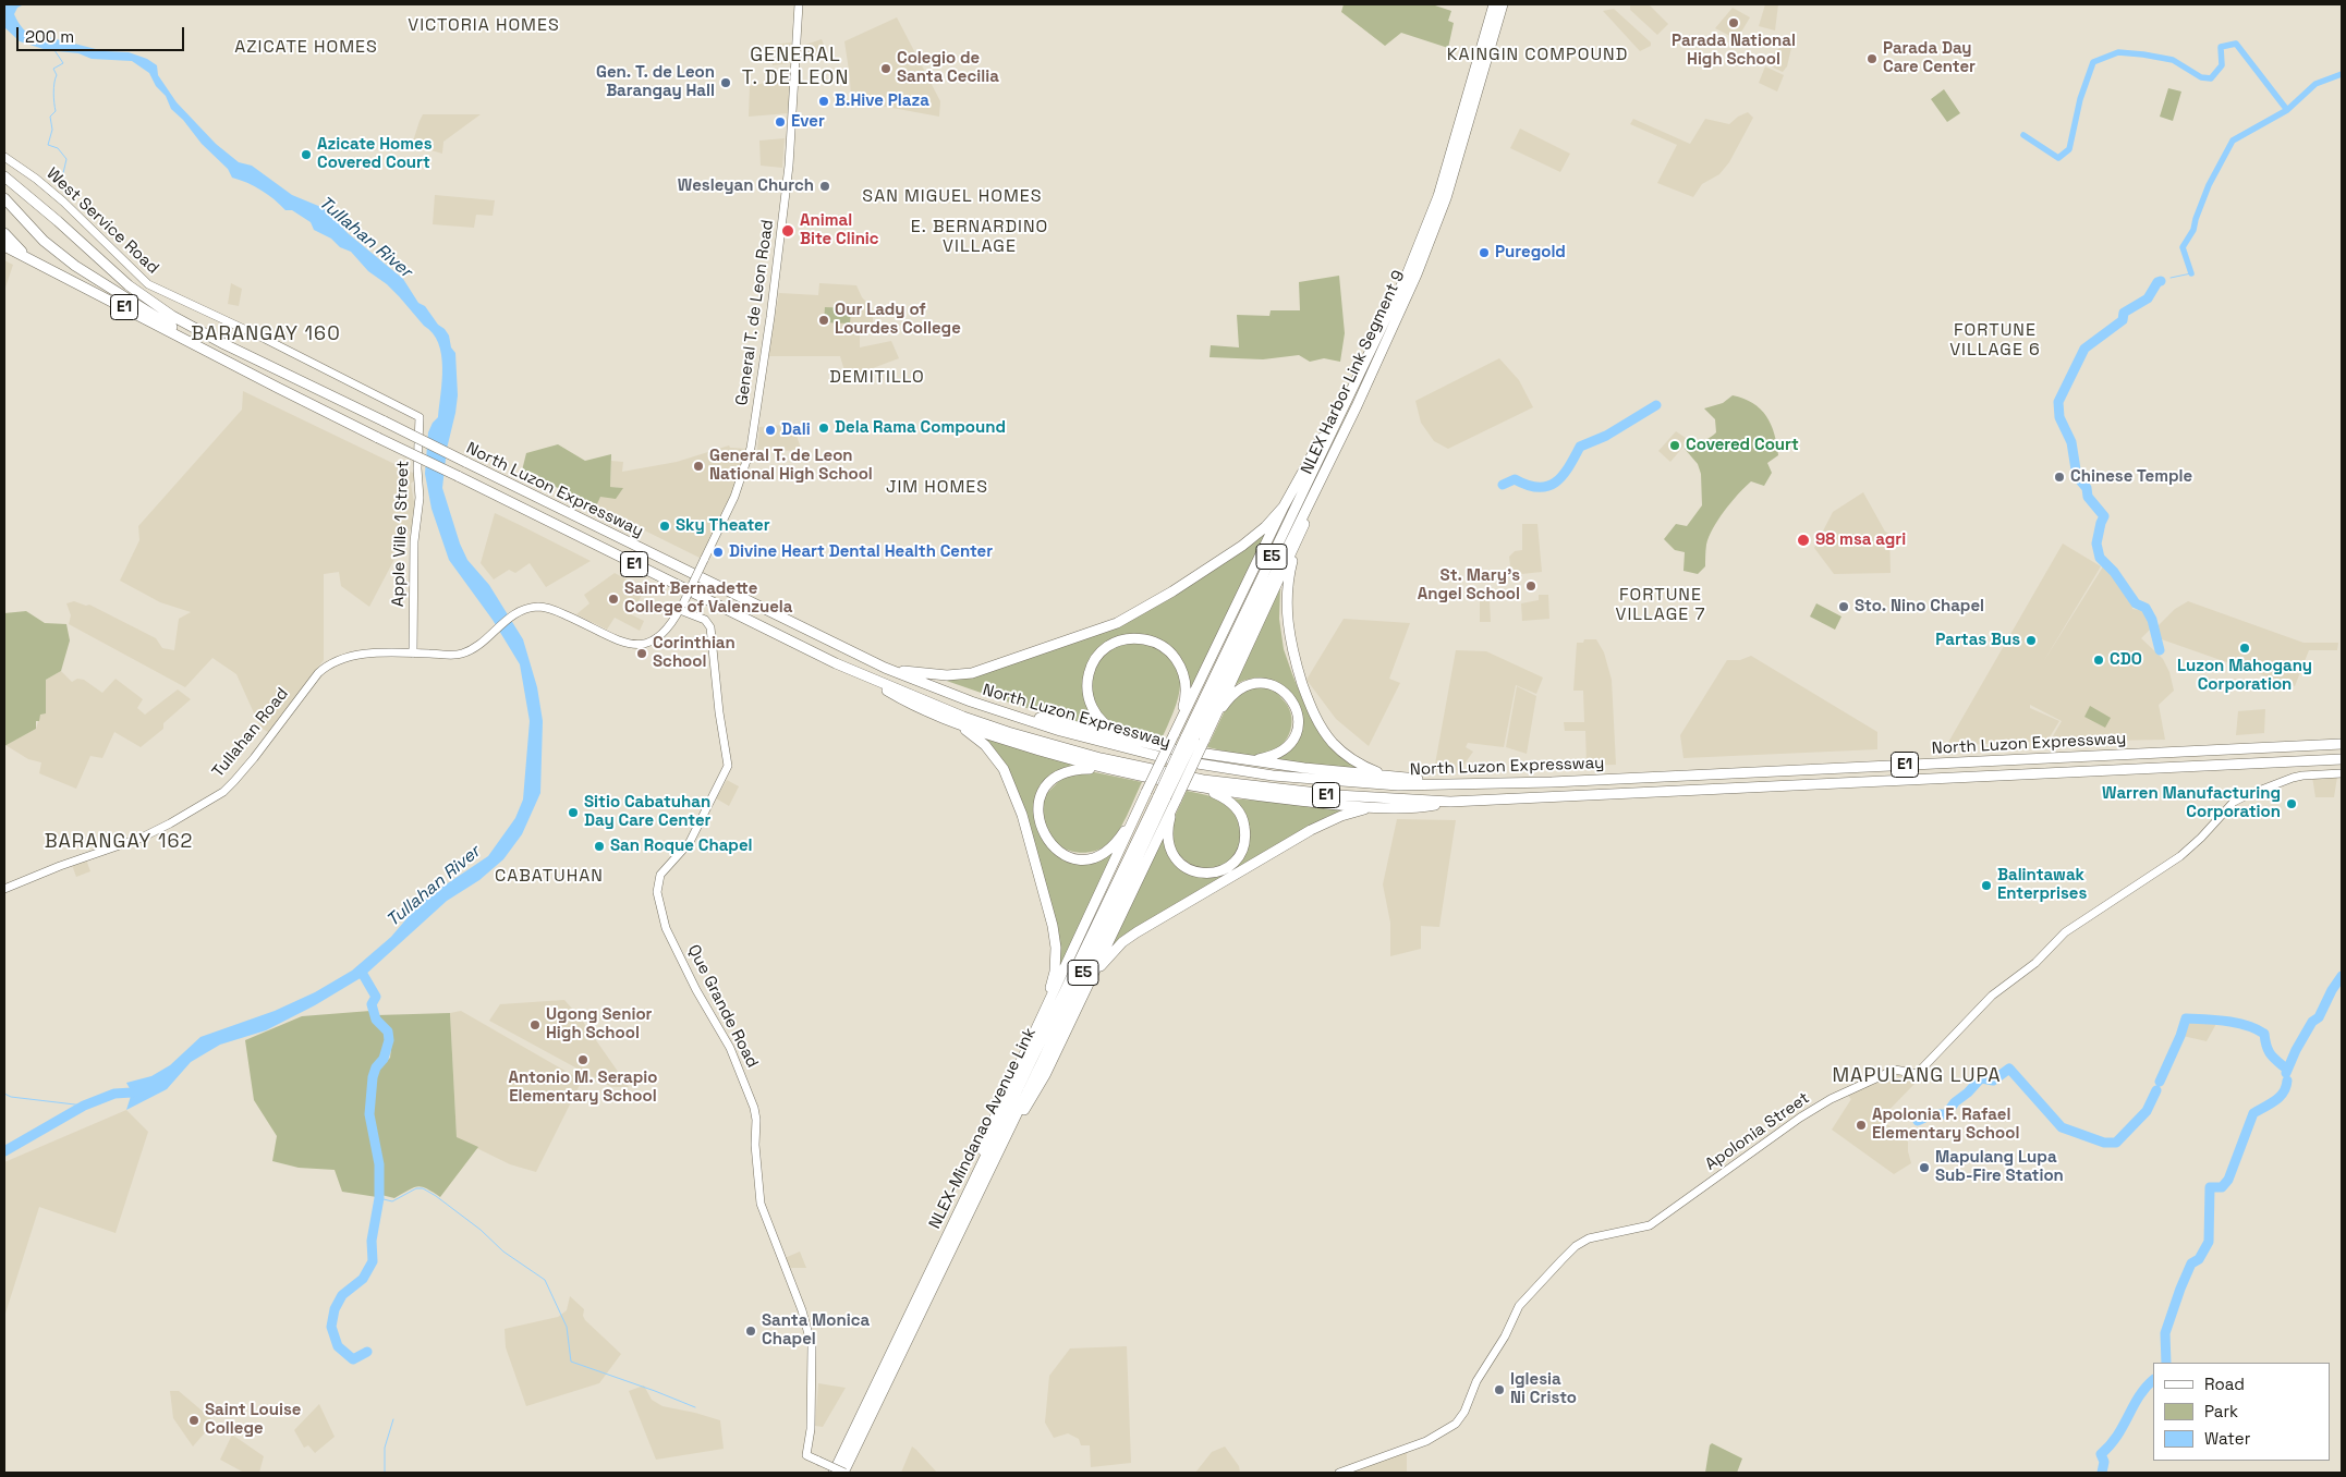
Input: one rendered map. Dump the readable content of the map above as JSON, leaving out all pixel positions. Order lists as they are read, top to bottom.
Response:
{
  "streets": {
    "highway": [
      "E1",
      "NLEX Harbor Link Segment 9",
      "North Luzon Expressway",
      "E5",
      "NLEX-Mindanao Avenue Link"
    ],
    "main road": [
      "West Service Road",
      "General T. de Leon Road",
      "Apple Ville 1 Street",
      "Tullahan Road",
      "Que Grande Road",
      "Apolonia Street"
    ]
  },
  "crossings": [
    ["West Service Road", "Apple Ville 1 Street"],
    ["General T. de Leon Road", "Tullahan Road"],
    ["General T. de Leon Road", "Que Grande Road"],
    ["NLEX Harbor Link Segment 9", "E5"],
    ["Apple Ville 1 Street", "Tullahan Road"],
    ["E5", "NLEX-Mindanao Avenue Link"],
    ["Que Grande Road", "NLEX-Mindanao Avenue Link"]
  ],
  "districts": [
    "VICTORIA HOMES",
    "AZICATE HOMES",
    "GENERAL T. DE LEON",
    "KAINGIN COMPOUND",
    "SAN MIGUEL HOMES",
    "E. BERNARDINO VILLAGE",
    "FORTUNE VILLAGE 6",
    "BARANGAY 160",
    "DEMITILLO",
    "JIM HOMES",
    "FORTUNE VILLAGE 7",
    "BARANGAY 162",
    "CABATUHAN",
    "MAPULANG LUPA"
  ],
  "water": ["Tullahan River"],
  "places": [
    "Parada National High School",
    "Parada Day Care Center",
    "Colegio de Santa Cecilia",
    "Gen. T. de Leon Barangay Hall",
    "B.Hive Plaza",
    "Ever",
    "Azicate Homes Covered Court",
    "Wesleyan Church",
    "Animal Bite Clinic",
    "Puregold",
    "Our Lady of Lourdes College",
    "Dela Rama Compound",
    "Dali",
    "Covered Court",
    "General T. de Leon National High School",
    "Chinese Temple",
    "Sky Theater",
    "98 msa agri",
    "Divine Heart Dental Health Center",
    "St. Mary's Angel School",
    "Saint Bernadette College of Valenzuela",
    "Sto. Nino Chapel",
    "Partas Bus",
    "Luzon Mahogany Corporation",
    "Corinthian School",
    "CDO",
    "Warren Manufacturing Corporation",
    "Sitio Cabatuhan Day Care Center",
    "San Roque Chapel",
    "Balintawak Enterprises",
    "Ugong Senior High School",
    "Antonio M. Serapio Elementary School",
    "Apolonia F. Rafael Elementary School",
    "Mapulang Lupa Sub-Fire Station",
    "Santa Monica Chapel",
    "Iglesia Ni Cristo",
    "Saint Louise College"
  ],
  "legend": ["Road", "Park", "Water"],
  "scale_bar": "200 m"
}
